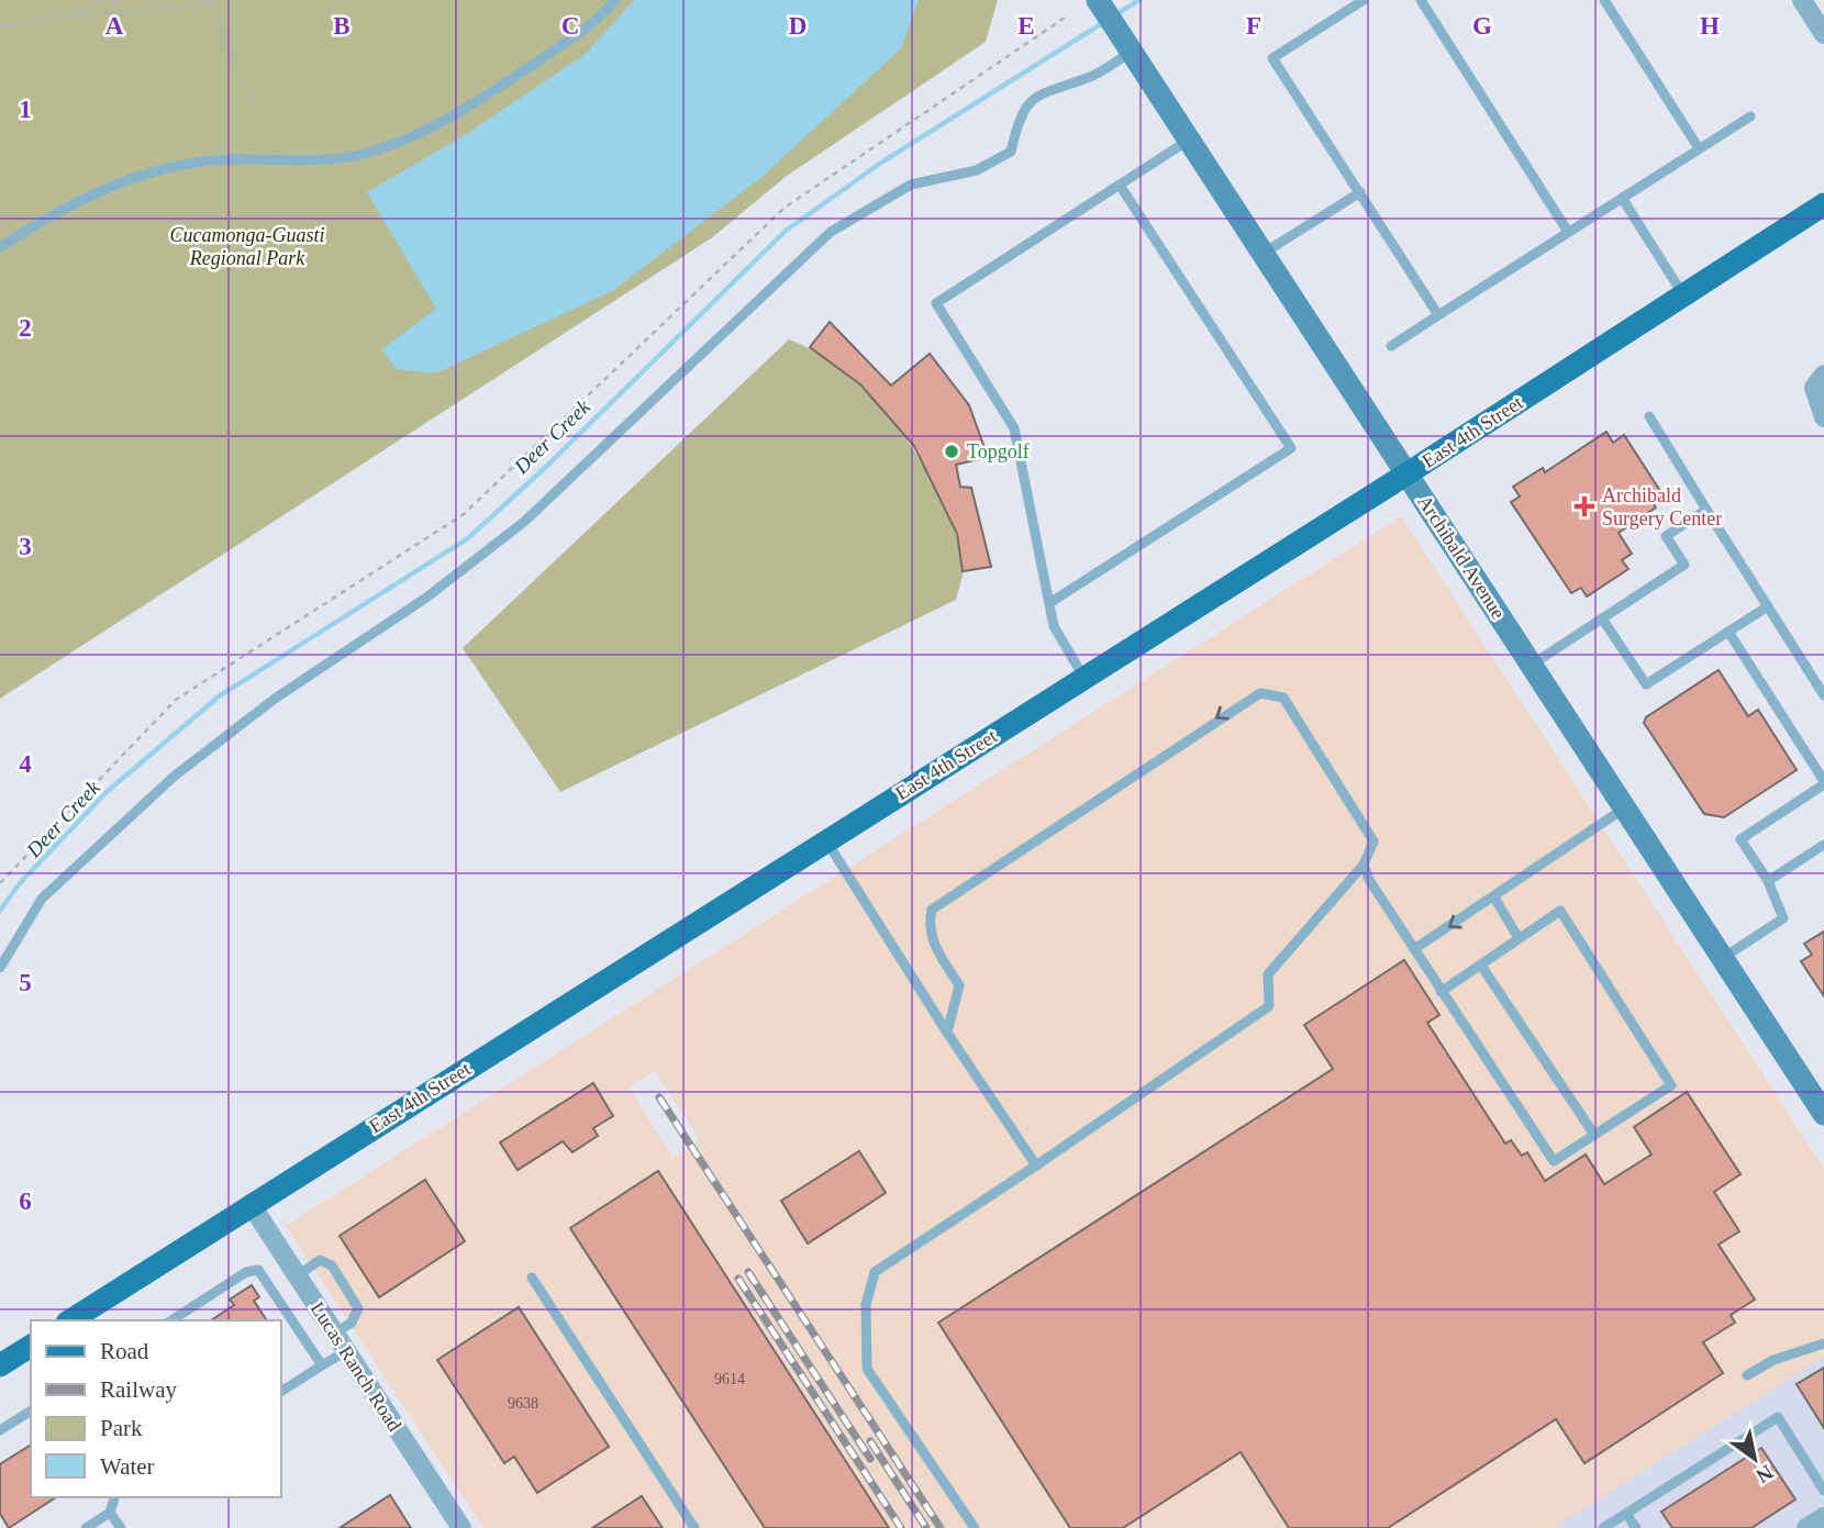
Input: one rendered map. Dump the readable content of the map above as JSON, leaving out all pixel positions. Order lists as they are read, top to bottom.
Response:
{
  "streets": {
    "main road": ["East 4th Street", "Archibald Avenue"],
    "street": ["Lucas Ranch Road"]
  },
  "crossings": [
    ["East 4th Street", "Archibald Avenue"],
    ["East 4th Street", "Lucas Ranch Road"]
  ],
  "water": ["Deer Creek"],
  "parks": ["Cucamonga-Guasti Regional Park"],
  "places": {
    "other": ["Topgolf"],
    "health": ["Archibald Surgery Center"]
  },
  "house_numbers": ["9614", "9638"],
  "legend": [
    "Road",
    "Railway",
    "Park",
    "Water"
  ],
  "north": "bottom right",
  "grid": {
    "columns": [
      "A",
      "B",
      "C",
      "D",
      "E",
      "F",
      "G",
      "H"
    ],
    "rows": [
      "1",
      "2",
      "3",
      "4",
      "5",
      "6"
    ]
  }
}
